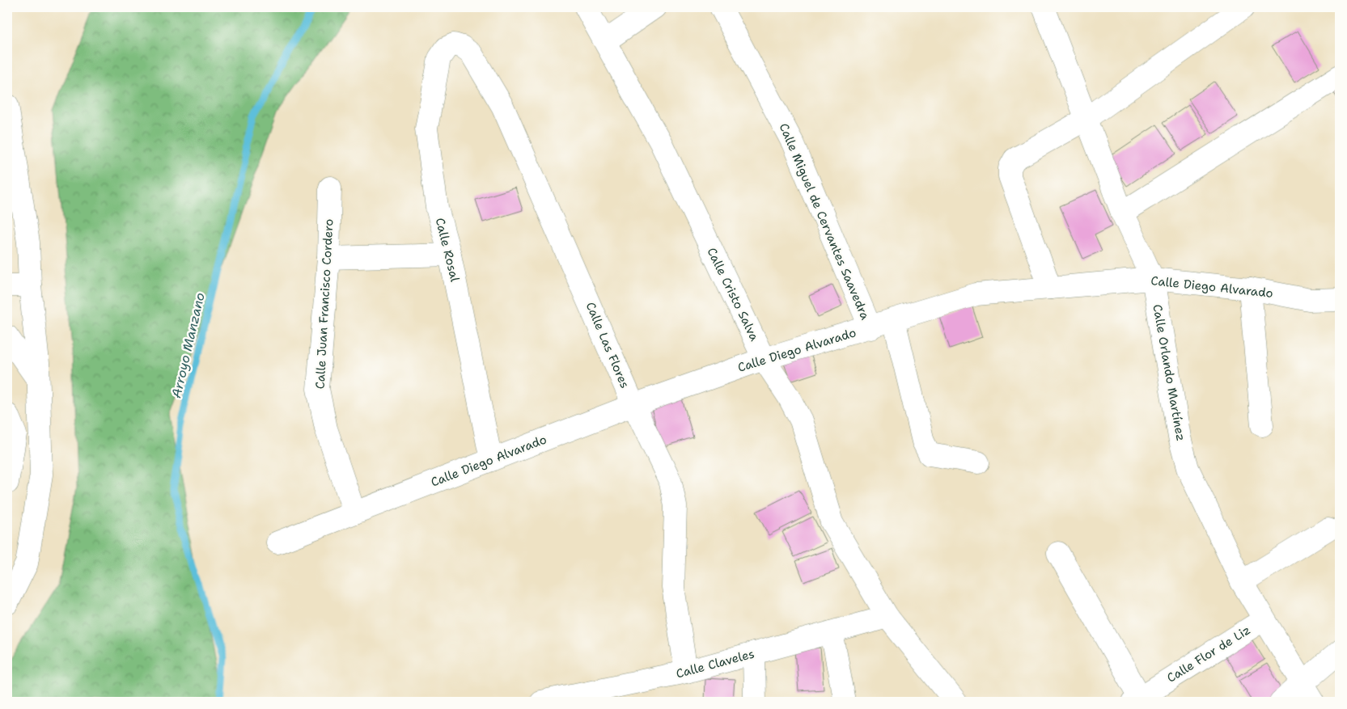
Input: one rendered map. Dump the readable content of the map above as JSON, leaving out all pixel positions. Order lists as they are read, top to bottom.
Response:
{
  "streets": {
    "street": [
      "Calle Miguel de Cervantes Saavedra",
      "Calle Rosal",
      "Calle Diego Alvarado",
      "Calle Cristo Salva",
      "Calle Juan Francisco Cordero",
      "Calle Las Flores",
      "Calle Orlando Martínez",
      "Calle Flor de Liz",
      "Calle Claveles"
    ]
  },
  "crossings": [
    ["Calle Miguel de Cervantes Saavedra", "Calle Diego Alvarado"],
    ["Calle Rosal", "Calle Diego Alvarado"],
    ["Calle Rosal", "Calle Las Flores"],
    ["Calle Diego Alvarado", "Calle Cristo Salva"],
    ["Calle Diego Alvarado", "Calle Juan Francisco Cordero"],
    ["Calle Diego Alvarado", "Calle Las Flores"],
    ["Calle Diego Alvarado", "Calle Orlando Martínez"],
    ["Calle Cristo Salva", "Calle Claveles"],
    ["Calle Las Flores", "Calle Claveles"],
    ["Calle Orlando Martínez", "Calle Flor de Liz"]
  ],
  "water": ["Arroyo Manzano"]
}
